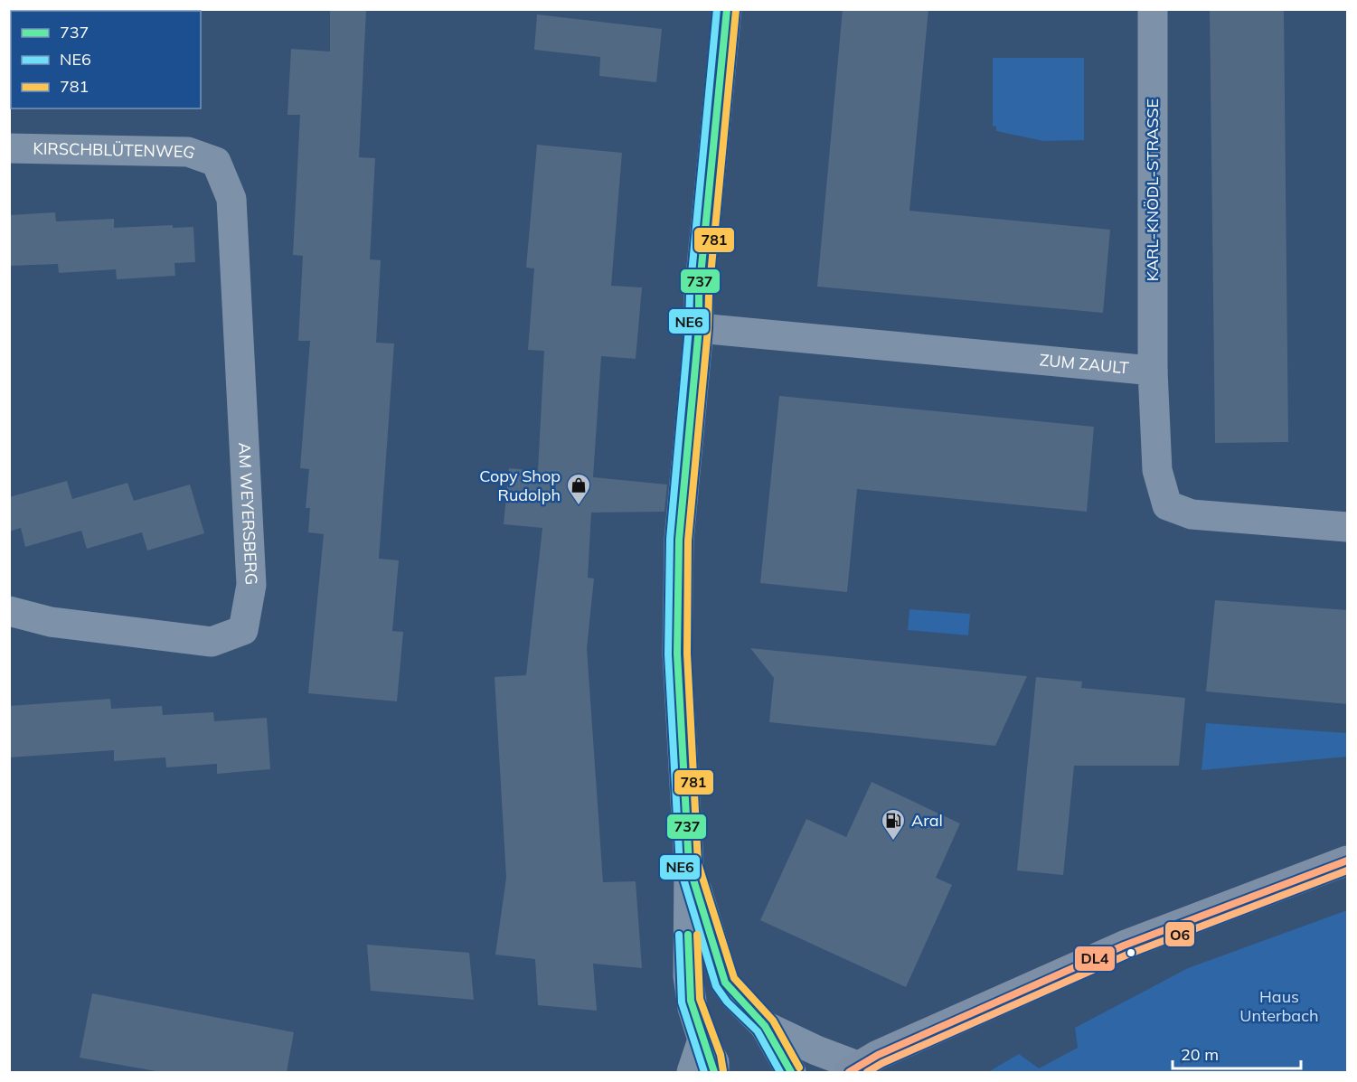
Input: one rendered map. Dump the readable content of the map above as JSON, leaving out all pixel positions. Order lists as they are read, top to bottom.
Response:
{
  "streets": {
    "street": [
      "KIRSCHBLÜTENWEG",
      "KARL-KNÖDL-STRASSE",
      "ZUM ZAULT",
      "AM WEYERSBERG"
    ]
  },
  "crossings": [
    ["KIRSCHBLÜTENWEG", "AM WEYERSBERG"],
    ["KARL-KNÖDL-STRASSE", "ZUM ZAULT"]
  ],
  "parks": ["Haus Unterbach"],
  "places": {
    "shop": ["Copy Shop Rudolph"],
    "fuel station": ["Aral"]
  },
  "lines": [
    "transit line 737",
    "transit line NE6",
    "transit line 781",
    "transit line DL4",
    "transit line O6"
  ],
  "legend": ["737", "NE6", "781"],
  "scale_bar": "20 m"
}
